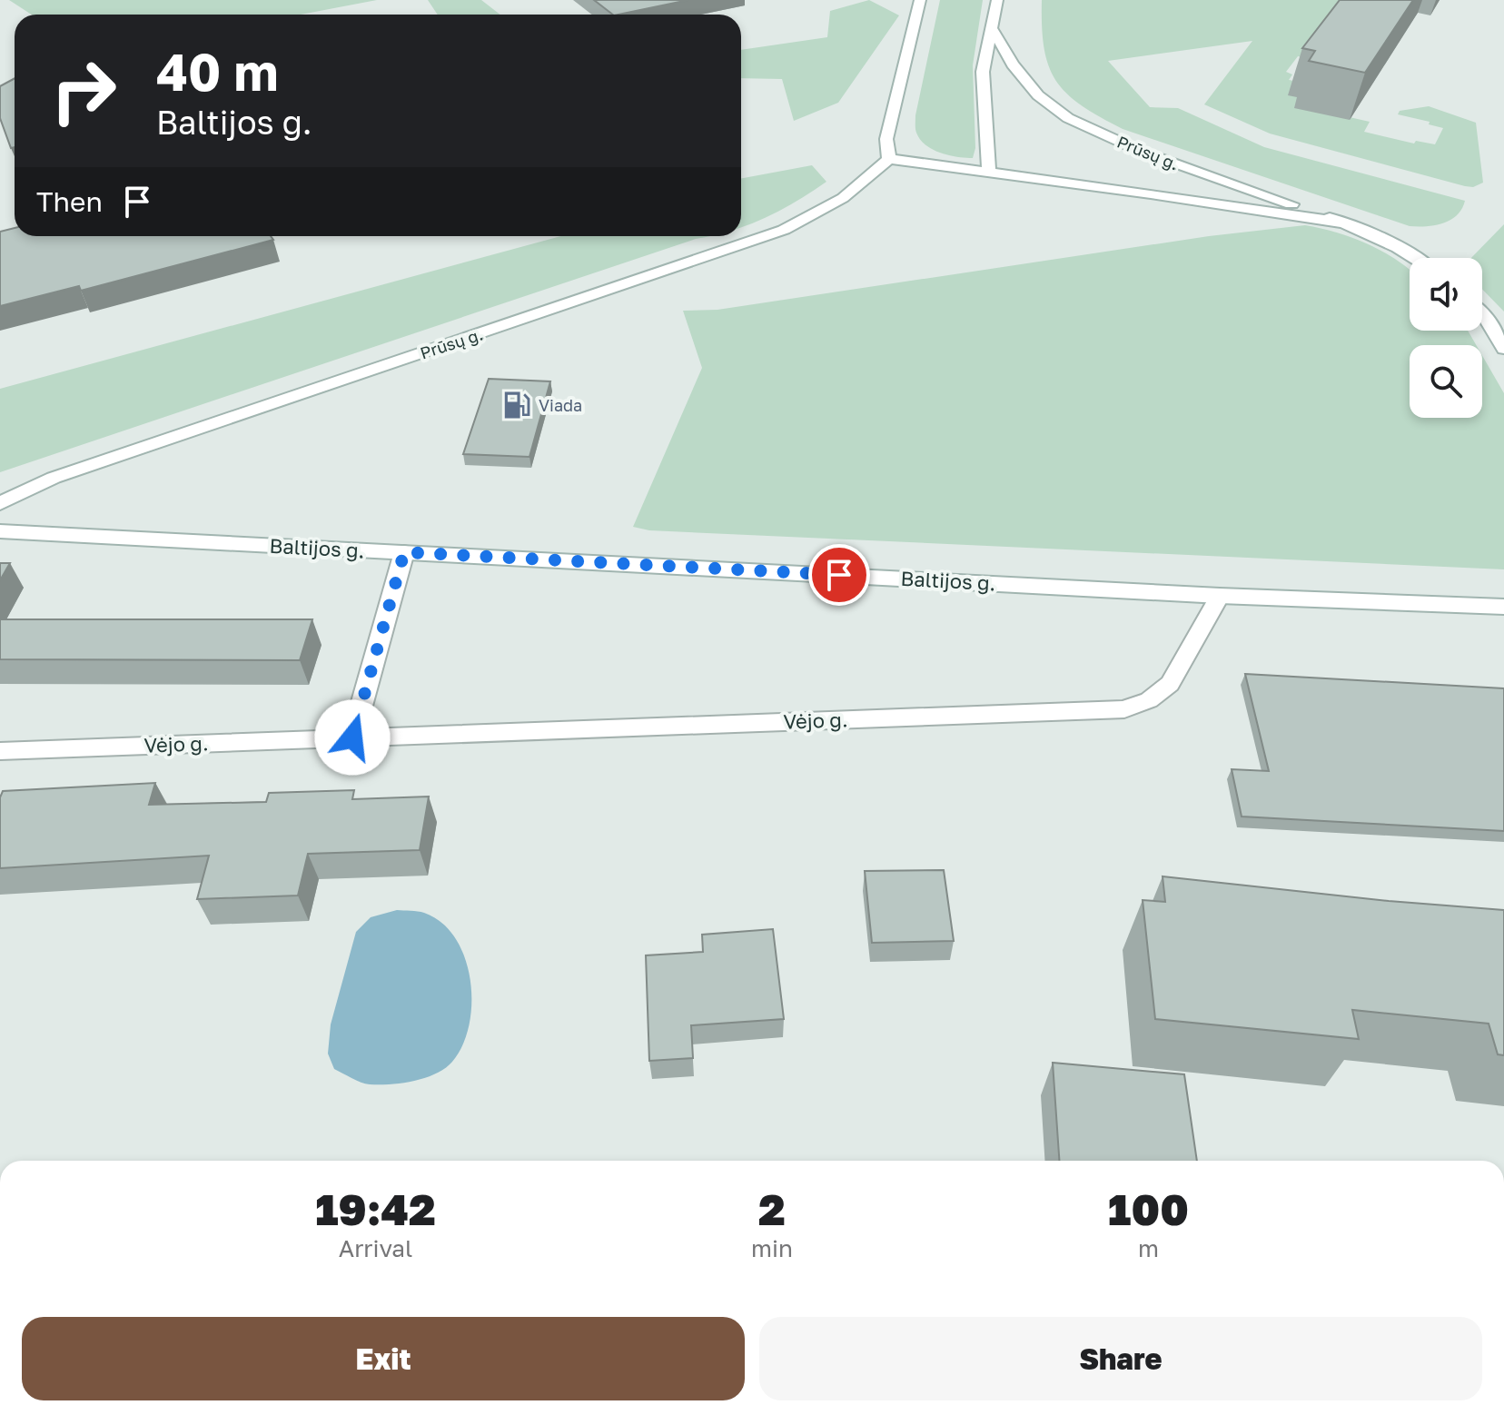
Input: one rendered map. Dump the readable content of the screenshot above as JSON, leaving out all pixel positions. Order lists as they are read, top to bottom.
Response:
{
  "streets": {
    "street": ["Prūsų g.", "Baltijos g.", "Vėjo g."]
  },
  "crossings": [
    ["Baltijos g.", "Vėjo g."]
  ],
  "places": {
    "fuel station": ["Viada"]
  },
  "page": {
    "turn": ["40 m", "Baltijos g."],
    "then": "Then",
    "eta": [
      "19:42",
      "Arrival",
      "2",
      "min",
      "100",
      "m"
    ],
    "buttons": ["Exit", "Share"]
  }
}
